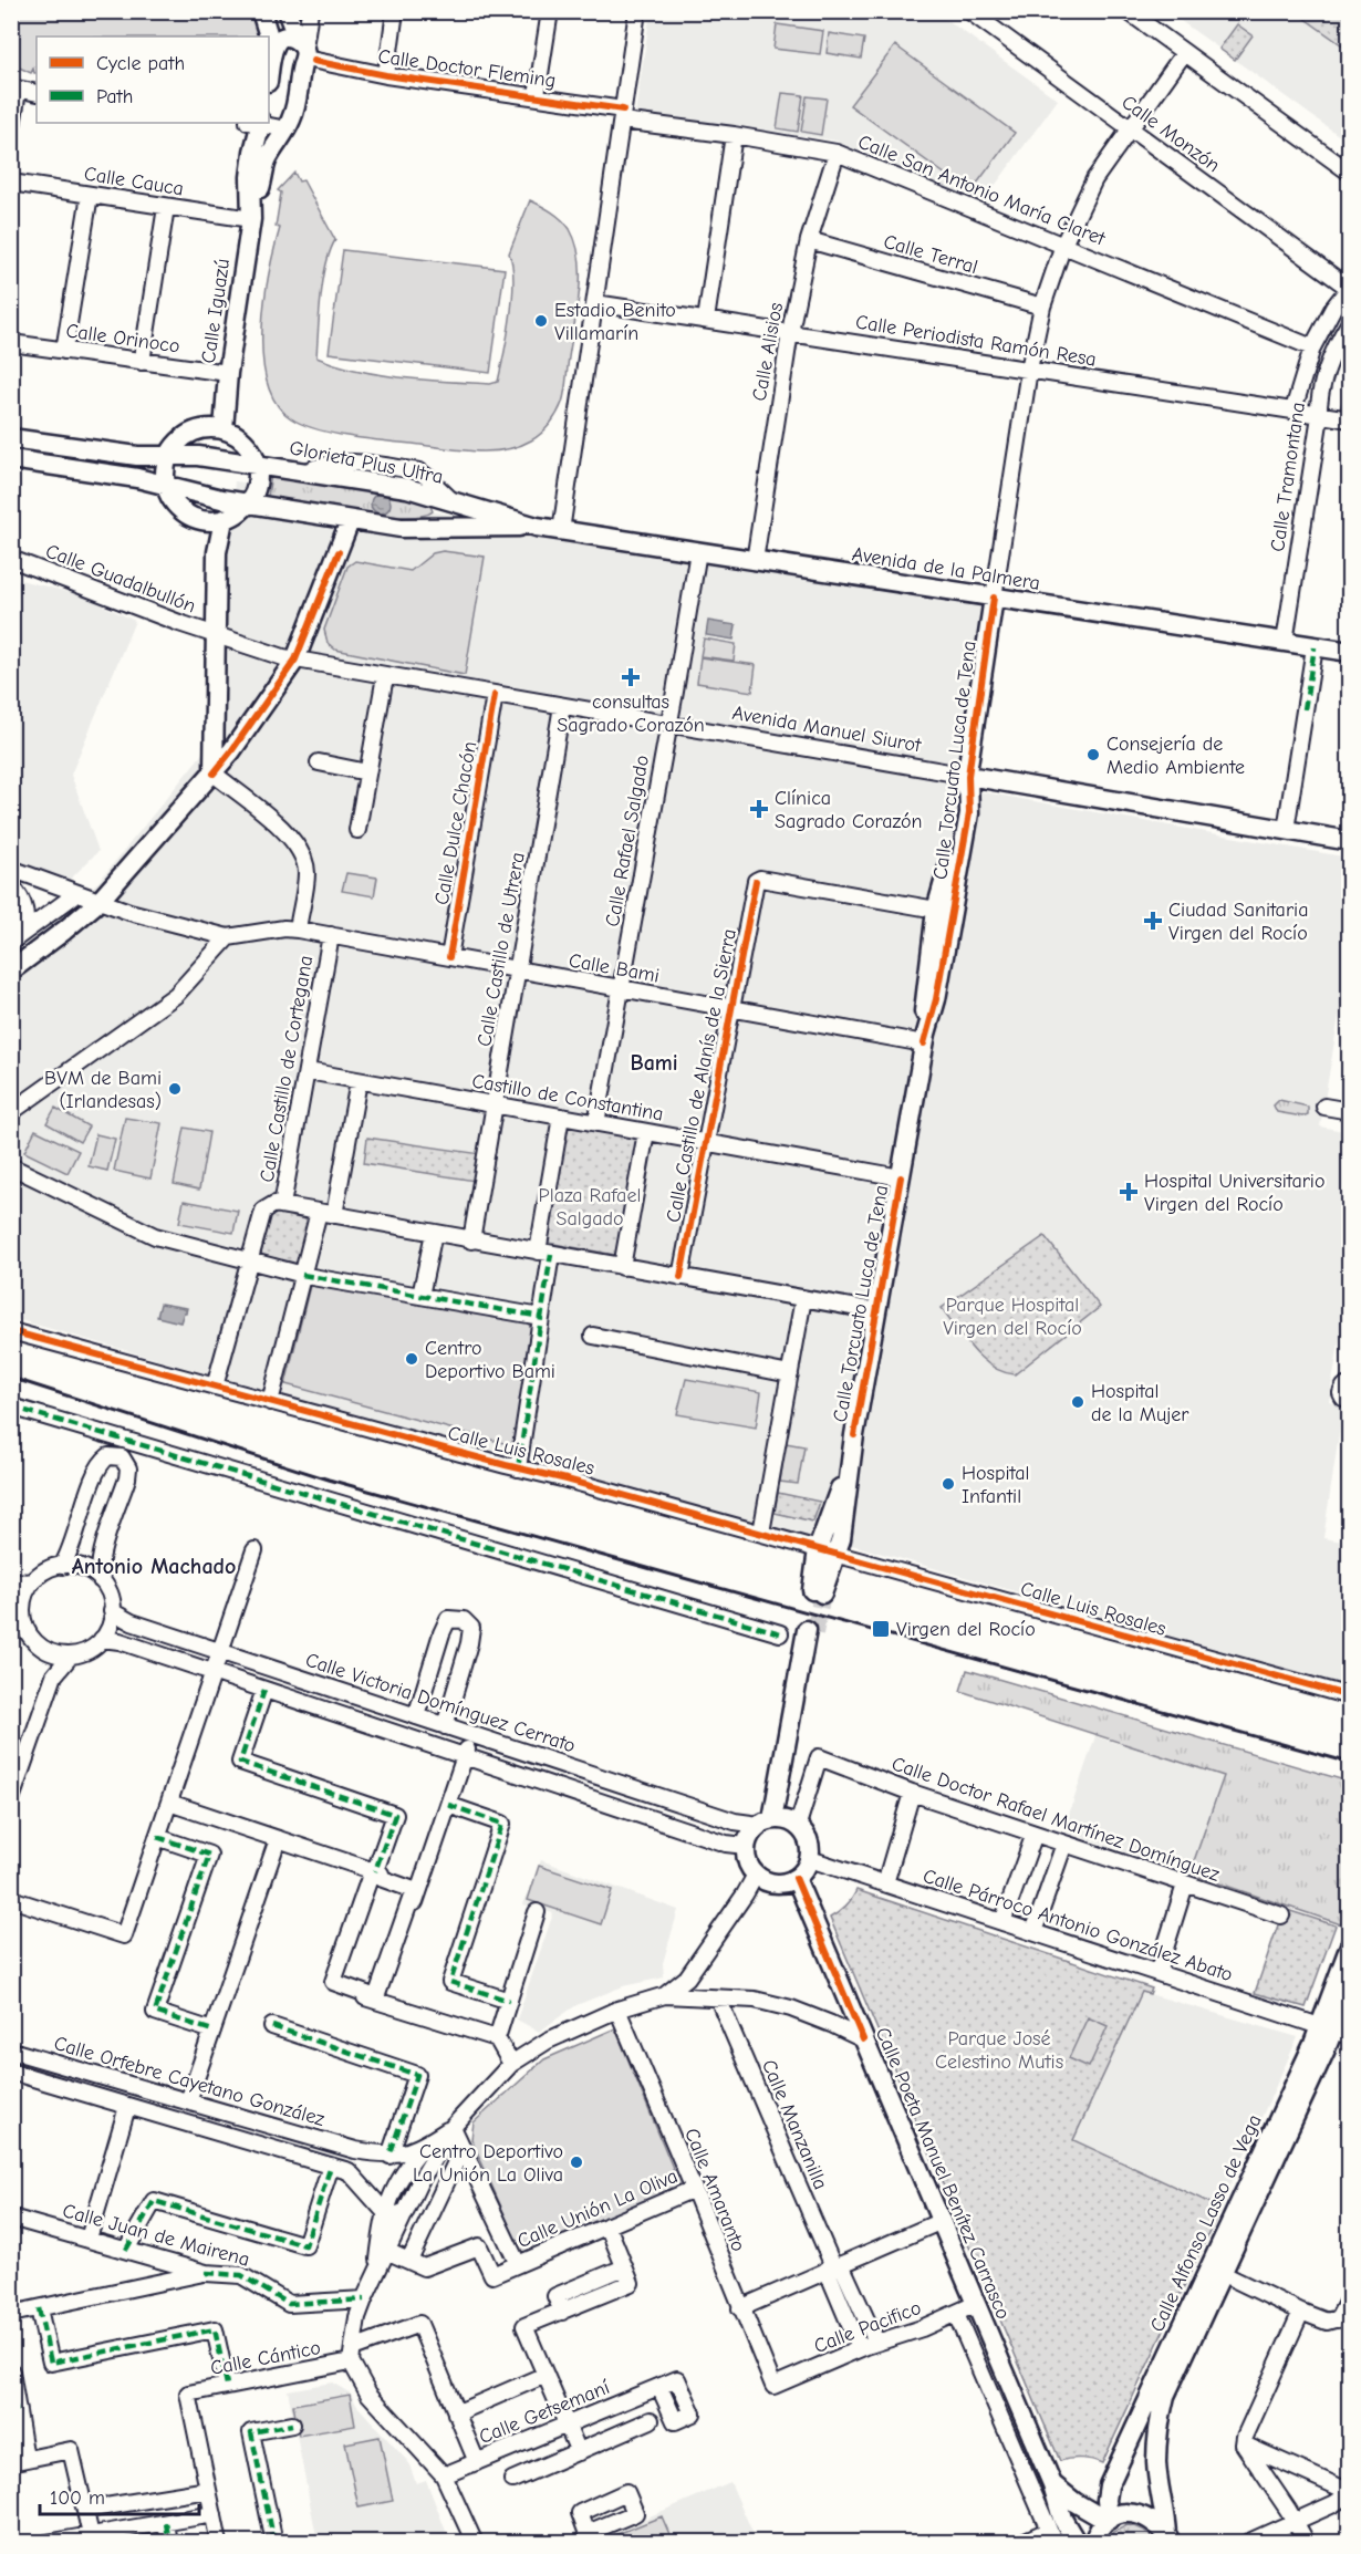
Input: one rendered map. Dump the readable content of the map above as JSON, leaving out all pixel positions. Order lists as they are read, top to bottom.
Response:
{
  "streets": {
    "main road": [
      "Calle Iguazú",
      "Glorieta Plus Ultra",
      "Avenida de la Palmera",
      "Avenida Manuel Siurot",
      "Calle Torcuato Luca de Tena",
      "Calle Poeta Manuel Benítez Carrasco",
      "Calle Alfonso Lasso de Vega"
    ],
    "street": [
      "Calle Doctor Fleming",
      "Calle Monzón",
      "Calle Cauca",
      "Calle San Antonio María Claret",
      "Calle Terral",
      "Calle Orinoco",
      "Calle Periodista Ramón Resa",
      "Calle Alisios",
      "Calle Tramontana",
      "Calle Guadalbullón",
      "Calle Dulce Chacón",
      "Calle Rafael Salgado",
      "Calle Castillo de Utrera",
      "Calle Bami",
      "Calle Castillo de Cortegana",
      "Calle Castillo de Alanís de la Sierra",
      "Castillo de Constantina",
      "Calle Luis Rosales",
      "Calle Victoria Domínguez Cerrato",
      "Calle Doctor Rafael Martínez Domínguez",
      "Calle Párroco Antonio González Abato",
      "Calle Orfebre Cayetano González",
      "Calle Manzanilla",
      "Calle Amaranto",
      "Calle Unión La Oliva",
      "Calle Juan de Mairena",
      "Calle Pacifico",
      "Calle Cántico",
      "Calle Getsemaní"
    ]
  },
  "crossings": [
    ["Calle Doctor Fleming", "Calle San Antonio María Claret"],
    ["Calle Doctor Fleming", "Calle Iguazú"],
    ["Calle Monzón", "Calle Tramontana"],
    ["Calle Monzón", "Calle Torcuato Luca de Tena"],
    ["Calle Cauca", "Calle Iguazú"],
    ["Calle San Antonio María Claret", "Calle Alisios"],
    ["Calle San Antonio María Claret", "Calle Tramontana"],
    ["Calle San Antonio María Claret", "Calle Torcuato Luca de Tena"],
    ["Calle Terral", "Calle Alisios"],
    ["Calle Terral", "Calle Torcuato Luca de Tena"],
    ["Calle Iguazú", "Calle Orinoco"],
    ["Calle Periodista Ramón Resa", "Calle Alisios"],
    ["Calle Periodista Ramón Resa", "Calle Tramontana"],
    ["Calle Periodista Ramón Resa", "Calle Torcuato Luca de Tena"],
    ["Calle Alisios", "Avenida de la Palmera"],
    ["Glorieta Plus Ultra", "Avenida de la Palmera"],
    ["Calle Tramontana", "Avenida de la Palmera"],
    ["Avenida de la Palmera", "Calle Torcuato Luca de Tena"],
    ["Avenida de la Palmera", "Calle Rafael Salgado"],
    ["Calle Guadalbullón", "Avenida Manuel Siurot"],
    ["Avenida Manuel Siurot", "Calle Torcuato Luca de Tena"],
    ["Avenida Manuel Siurot", "Calle Dulce Chacón"],
    ["Avenida Manuel Siurot", "Calle Rafael Salgado"],
    ["Avenida Manuel Siurot", "Calle Castillo de Utrera"],
    ["Calle Torcuato Luca de Tena", "Calle Bami"],
    ["Calle Torcuato Luca de Tena", "Calle Castillo de Alanís de la Sierra"],
    ["Calle Torcuato Luca de Tena", "Castillo de Constantina"],
    ["Calle Torcuato Luca de Tena", "Calle Luis Rosales"],
    ["Calle Dulce Chacón", "Calle Bami"],
    ["Calle Rafael Salgado", "Calle Bami"],
    ["Calle Rafael Salgado", "Castillo de Constantina"],
    ["Calle Castillo de Utrera", "Calle Bami"],
    ["Calle Castillo de Utrera", "Castillo de Constantina"],
    ["Calle Bami", "Calle Castillo de Cortegana"],
    ["Calle Bami", "Calle Castillo de Alanís de la Sierra"],
    ["Calle Castillo de Cortegana", "Castillo de Constantina"],
    ["Calle Castillo de Cortegana", "Calle Luis Rosales"],
    ["Calle Castillo de Alanís de la Sierra", "Castillo de Constantina"],
    ["Calle Victoria Domínguez Cerrato", "Calle Doctor Rafael Martínez Domínguez"],
    ["Calle Victoria Domínguez Cerrato", "Calle Párroco Antonio González Abato"],
    ["Calle Victoria Domínguez Cerrato", "Calle Poeta Manuel Benítez Carrasco"],
    ["Calle Doctor Rafael Martínez Domínguez", "Calle Párroco Antonio González Abato"],
    ["Calle Doctor Rafael Martínez Domínguez", "Calle Poeta Manuel Benítez Carrasco"],
    ["Calle Párroco Antonio González Abato", "Calle Poeta Manuel Benítez Carrasco"],
    ["Calle Párroco Antonio González Abato", "Calle Alfonso Lasso de Vega"],
    ["Calle Manzanilla", "Calle Pacifico"],
    ["Calle Poeta Manuel Benítez Carrasco", "Calle Pacifico"],
    ["Calle Amaranto", "Calle Unión La Oliva"],
    ["Calle Amaranto", "Calle Pacifico"]
  ],
  "districts": ["Bami", "Antonio Machado"],
  "parks": ["Plaza Rafael Salgado", "Parque Hospital Virgen del Rocío", "Parque José Celestino Mutis"],
  "places": {
    "other": [
      "Estadio Benito Villamarín",
      "Consejería de Medio Ambiente",
      "BVM de Bami (Irlandesas)",
      "Centro Deportivo Bami",
      "Hospital de la Mujer",
      "Hospital Infantil",
      "Centro Deportivo La Unión La Oliva"
    ],
    "health": [
      "consultas Sagrado Corazón",
      "Clínica Sagrado Corazón",
      "Ciudad Sanitaria Virgen del Rocío",
      "Hospital Universitario Virgen del Rocío"
    ],
    "transit": ["Virgen del Rocío"]
  },
  "legend": ["Cycle path", "Path"],
  "scale_bar": "100 m"
}
